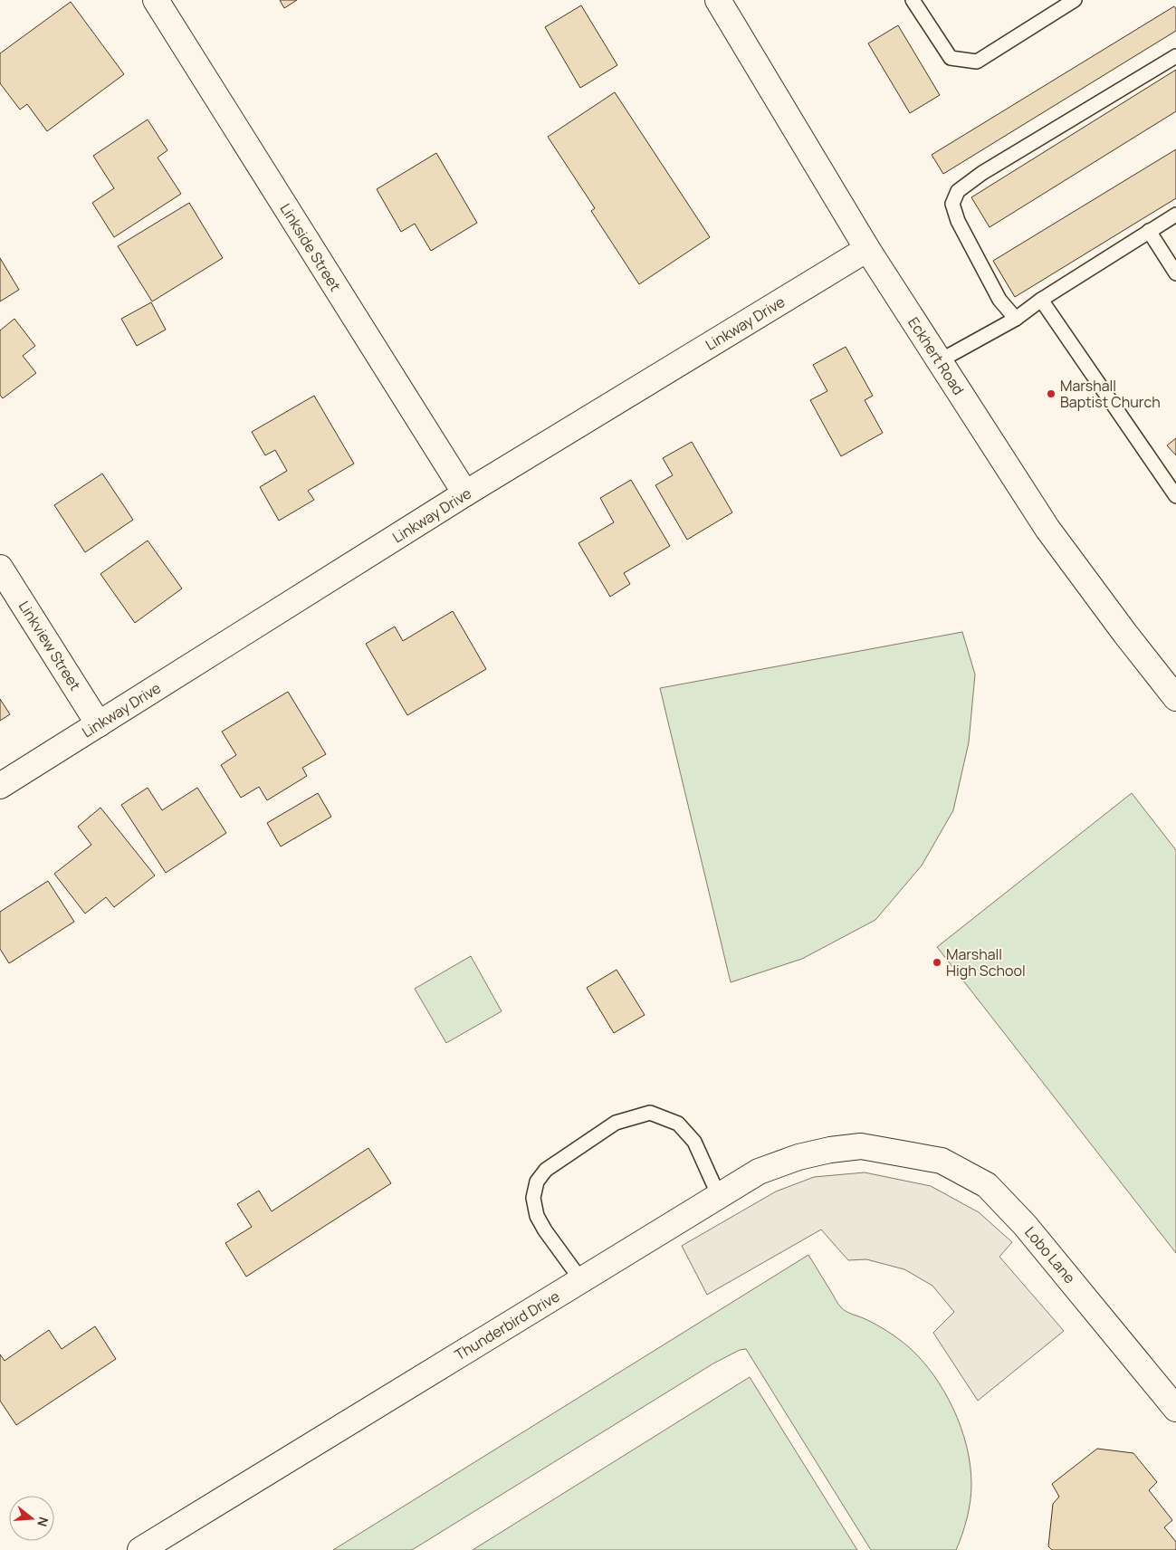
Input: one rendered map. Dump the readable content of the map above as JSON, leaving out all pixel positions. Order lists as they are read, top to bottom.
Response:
{
  "streets": {
    "street": [
      "Linkside Street",
      "Linkway Drive",
      "Eckhert Road",
      "Linkview Street",
      "Lobo Lane",
      "Thunderbird Drive"
    ]
  },
  "crossings": [
    ["Linkside Street", "Linkway Drive"],
    ["Linkway Drive", "Eckhert Road"],
    ["Linkway Drive", "Linkview Street"],
    ["Lobo Lane", "Thunderbird Drive"]
  ],
  "places": ["Marshall Baptist Church", "Marshall High School"],
  "north": "right"
}
